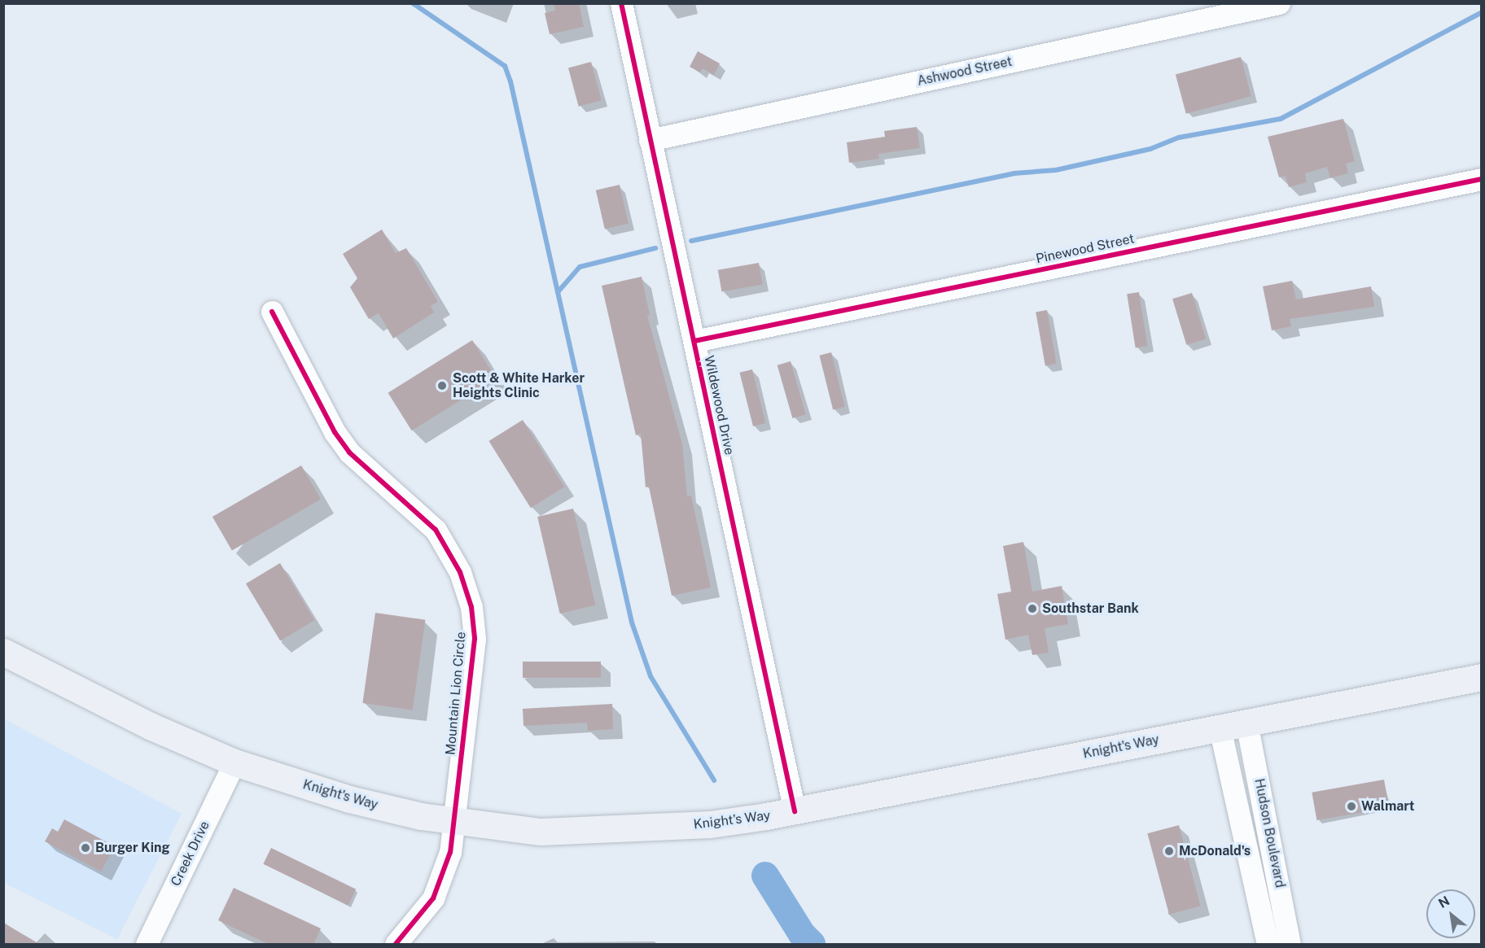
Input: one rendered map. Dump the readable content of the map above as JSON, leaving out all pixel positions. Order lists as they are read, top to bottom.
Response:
{
  "streets": {
    "main road": ["Knight's Way"],
    "street": [
      "Ashwood Street",
      "Pinewood Street",
      "Wildewood Drive",
      "Mountain Lion Circle",
      "Hudson Boulevard",
      "Creek Drive"
    ]
  },
  "crossings": [
    ["Ashwood Street", "Wildewood Drive"],
    ["Pinewood Street", "Wildewood Drive"],
    ["Wildewood Drive", "Knight's Way"],
    ["Mountain Lion Circle", "Knight's Way"],
    ["Knight's Way", "Hudson Boulevard"],
    ["Knight's Way", "Creek Drive"]
  ],
  "places": [
    "Scott & White Harker Heights Clinic",
    "Southstar Bank",
    "Walmart",
    "Burger King",
    "McDonald's"
  ],
  "north": "top left"
}
